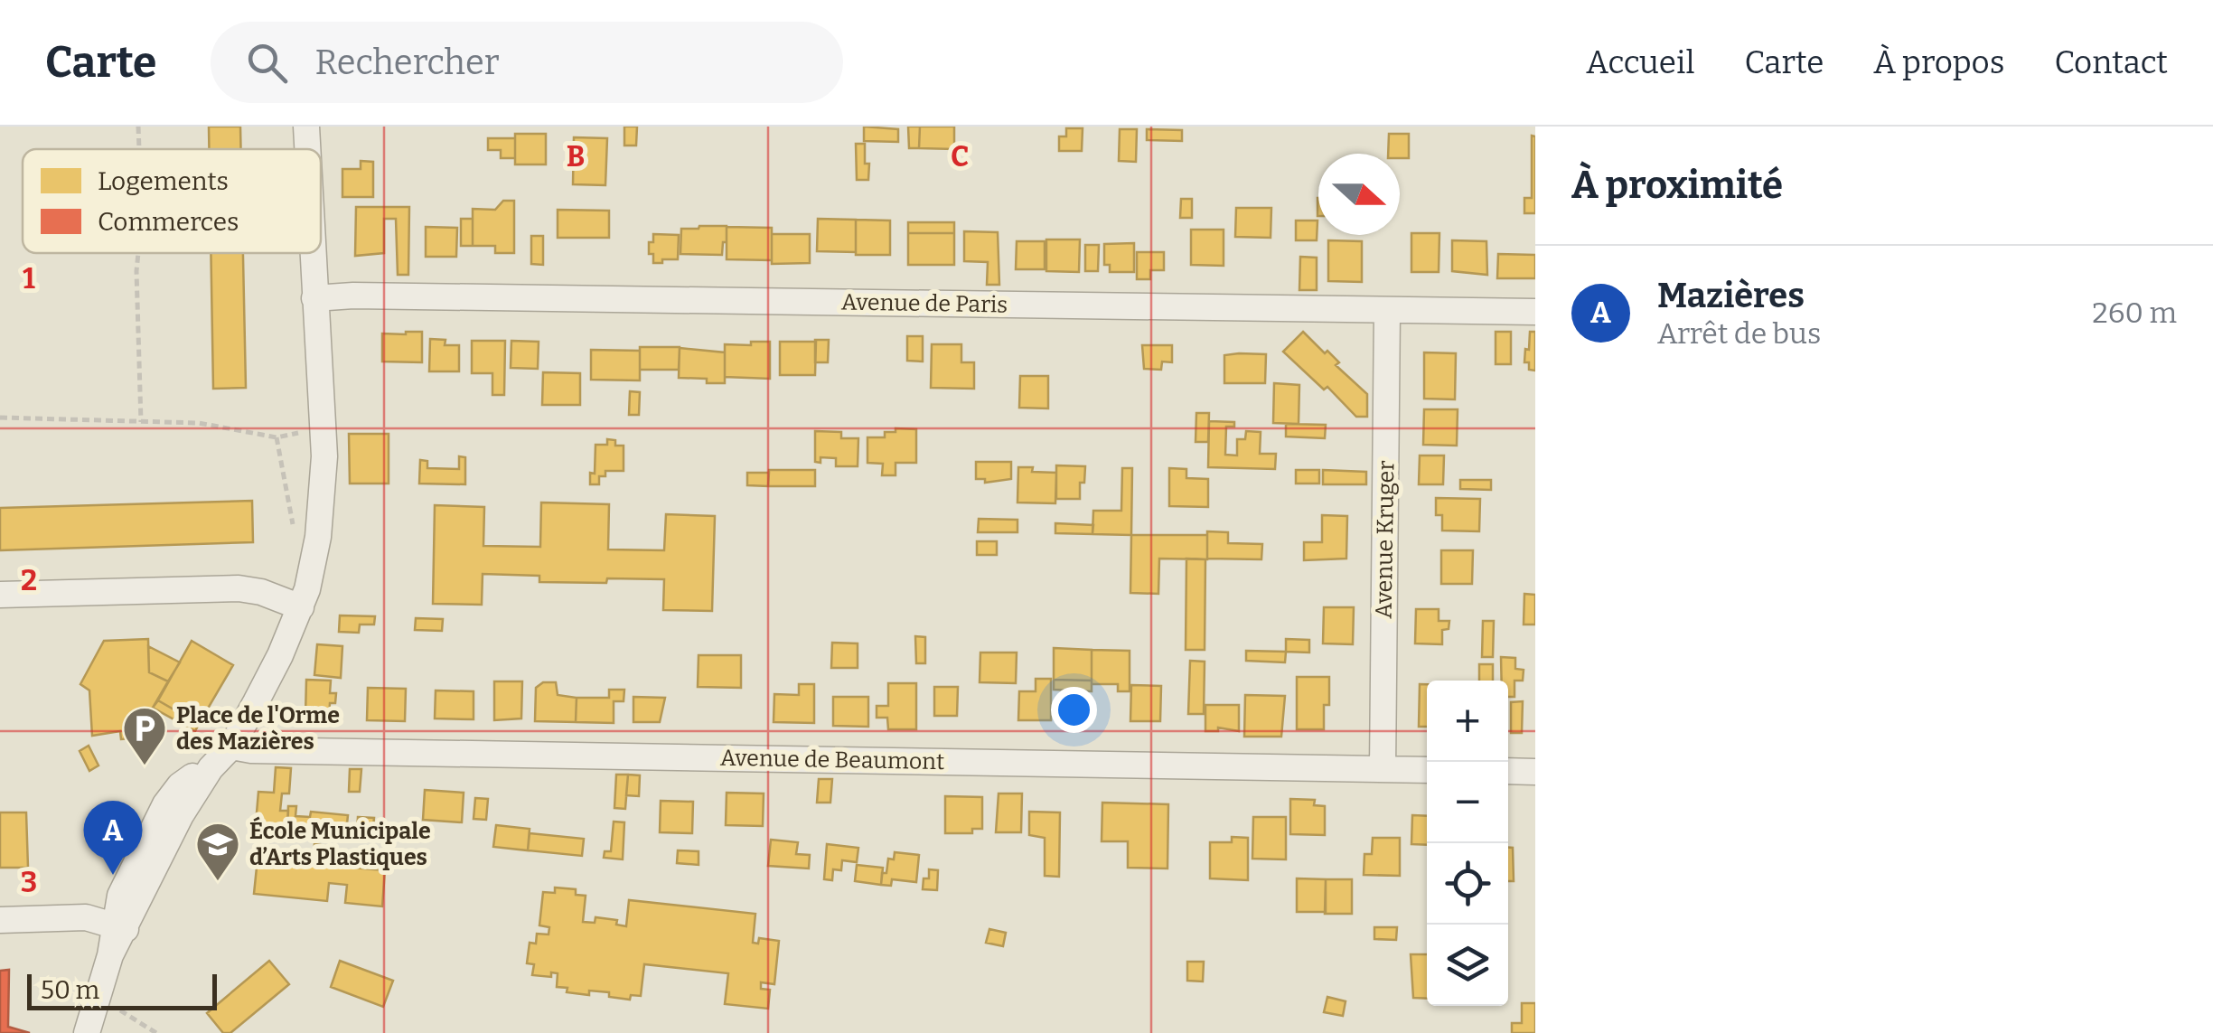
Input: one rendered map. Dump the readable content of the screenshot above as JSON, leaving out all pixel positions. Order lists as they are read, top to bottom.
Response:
{
  "streets": {
    "street": ["Avenue de Paris", "Avenue Kruger", "Avenue de Beaumont"]
  },
  "crossings": [
    ["Avenue de Paris", "Avenue Kruger"],
    ["Avenue Kruger", "Avenue de Beaumont"]
  ],
  "places": {
    "parking": ["Place de l'Orme des Mazières"],
    "school or university": ["École Municipale d’Arts Plastiques"]
  },
  "legend": ["Logements", "Commerces"],
  "scale_bar": "50 m",
  "north": "right",
  "page": {
    "header": "Carte",
    "search": "Rechercher",
    "nav": [
      "Accueil",
      "Carte",
      "À propos",
      "Contact"
    ],
    "heading": "À proximité",
    "list": [
      {
        "mark": "A",
        "name": "Mazières",
        "note": "Arrêt de bus",
        "value": "260 m"
      }
    ],
    "map_buttons": ["+", "−"],
    "pins": "A",
    "scale": "50 m"
  },
  "grid": {
    "columns": ["B", "C"],
    "rows": ["1", "2", "3"]
  }
}
